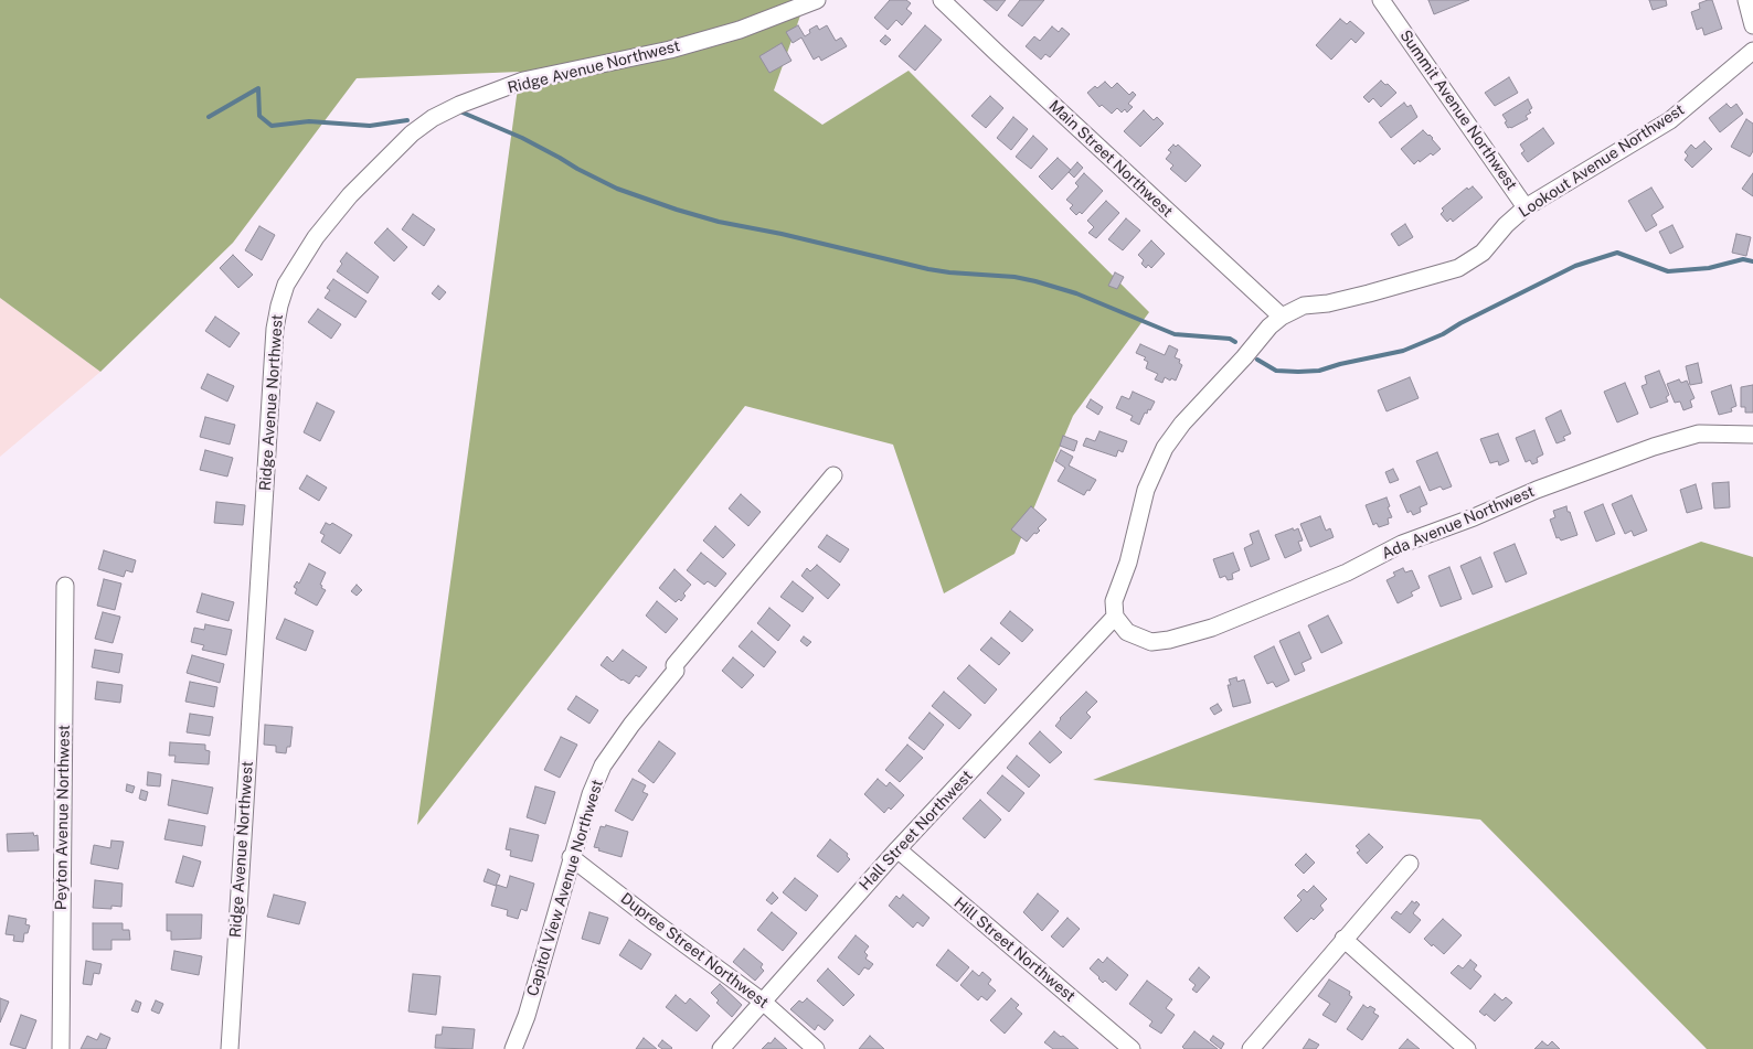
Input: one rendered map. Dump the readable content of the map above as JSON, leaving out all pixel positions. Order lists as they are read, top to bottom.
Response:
{
  "streets": {
    "street": [
      "Ridge Avenue Northwest",
      "Summit Avenue Northwest",
      "Main Street Northwest",
      "Lookout Avenue Northwest",
      "Ada Avenue Northwest",
      "Peyton Avenue Northwest",
      "Hall Street Northwest",
      "Capitol View Avenue Northwest",
      "Hill Street Northwest",
      "Dupree Street Northwest"
    ]
  },
  "crossings": [
    ["Summit Avenue Northwest", "Lookout Avenue Northwest"],
    ["Main Street Northwest", "Lookout Avenue Northwest"],
    ["Lookout Avenue Northwest", "Ada Avenue Northwest"],
    ["Lookout Avenue Northwest", "Hall Street Northwest"],
    ["Ada Avenue Northwest", "Hall Street Northwest"],
    ["Hall Street Northwest", "Hill Street Northwest"],
    ["Hall Street Northwest", "Dupree Street Northwest"],
    ["Capitol View Avenue Northwest", "Dupree Street Northwest"]
  ]
}
